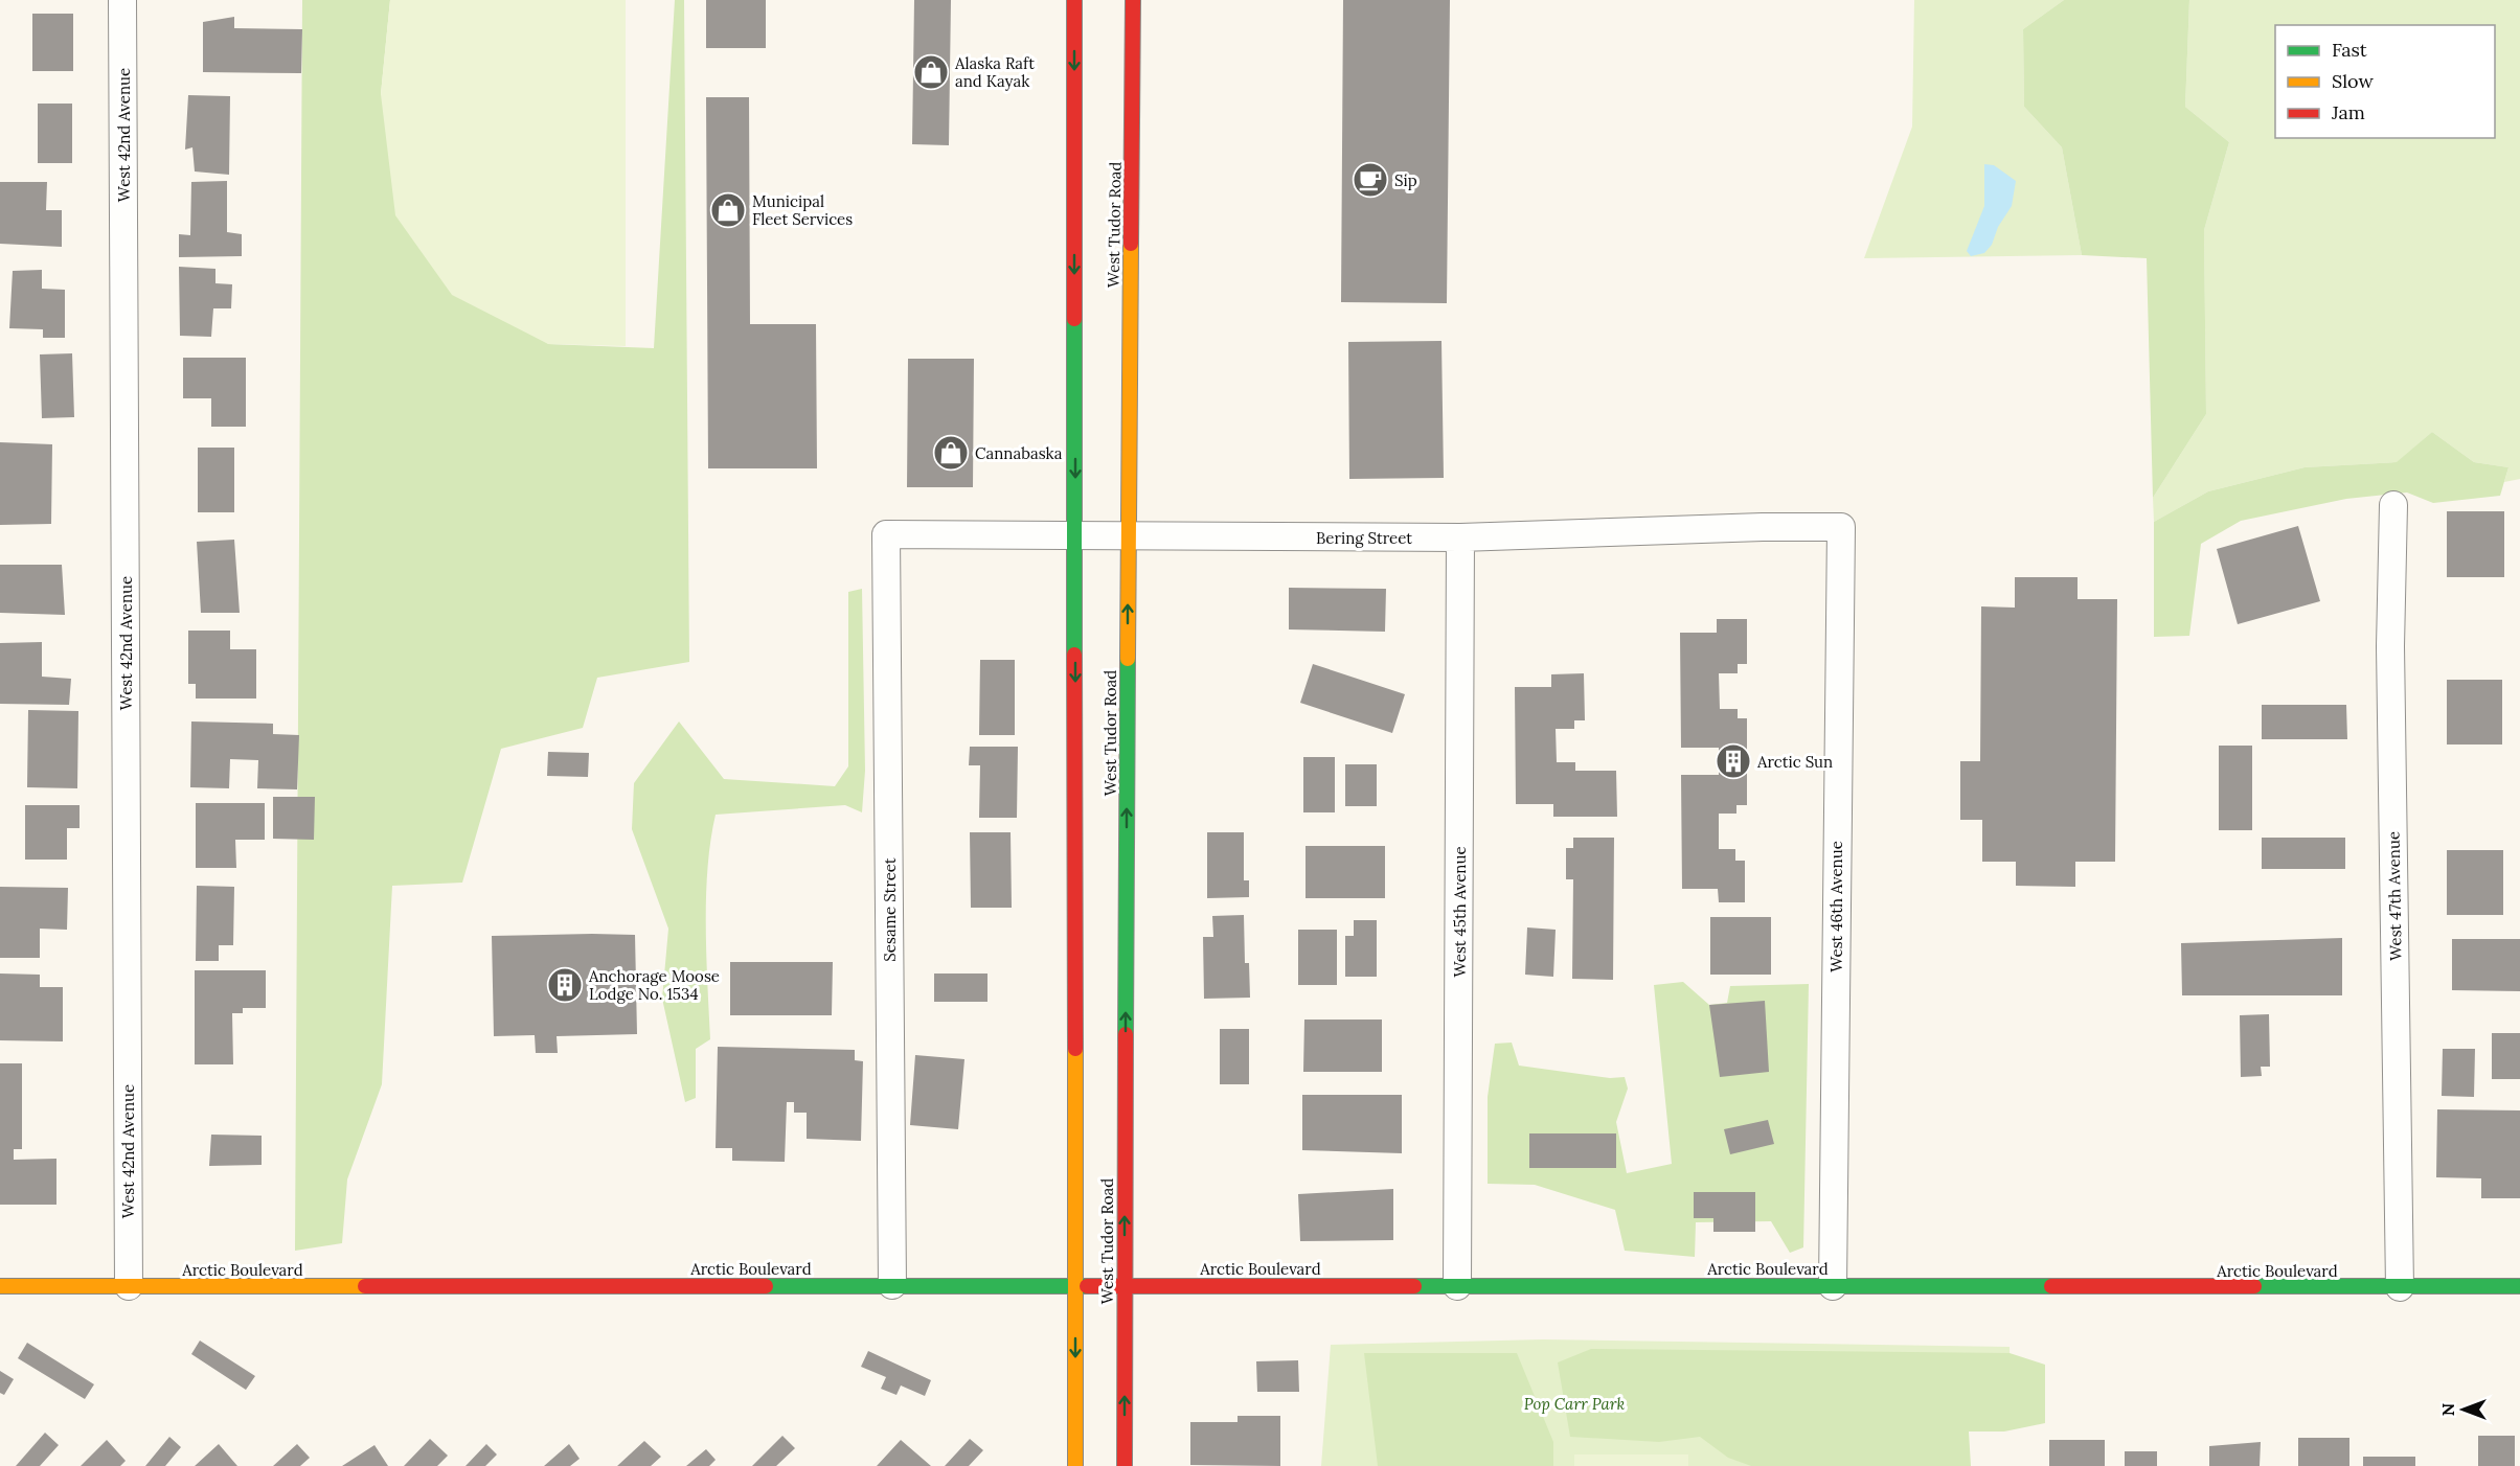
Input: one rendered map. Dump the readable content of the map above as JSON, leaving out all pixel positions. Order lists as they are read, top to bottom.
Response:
{
  "streets": {
    "main road": ["West Tudor Road", "Arctic Boulevard"],
    "street": [
      "West 42nd Avenue",
      "Bering Street",
      "West 47th Avenue",
      "West 46th Avenue",
      "Sesame Street",
      "West 45th Avenue"
    ]
  },
  "crossings": [
    ["West 42nd Avenue", "Arctic Boulevard"],
    ["West Tudor Road", "Bering Street"],
    ["West Tudor Road", "Arctic Boulevard"],
    ["Bering Street", "West 46th Avenue"],
    ["Bering Street", "Sesame Street"],
    ["Bering Street", "West 45th Avenue"],
    ["West 47th Avenue", "Arctic Boulevard"],
    ["West 46th Avenue", "Arctic Boulevard"],
    ["Sesame Street", "Arctic Boulevard"],
    ["West 45th Avenue", "Arctic Boulevard"]
  ],
  "parks": ["Pop Carr Park"],
  "places": {
    "shop": ["Alaska Raft and Kayak", "Municipal Fleet Services", "Cannabaska"],
    "cafe": ["Sip"],
    "building": ["Arctic Sun", "Anchorage Moose Lodge No. 1534"]
  },
  "legend": ["Fast", "Slow", "Jam"],
  "north": "left"
}
